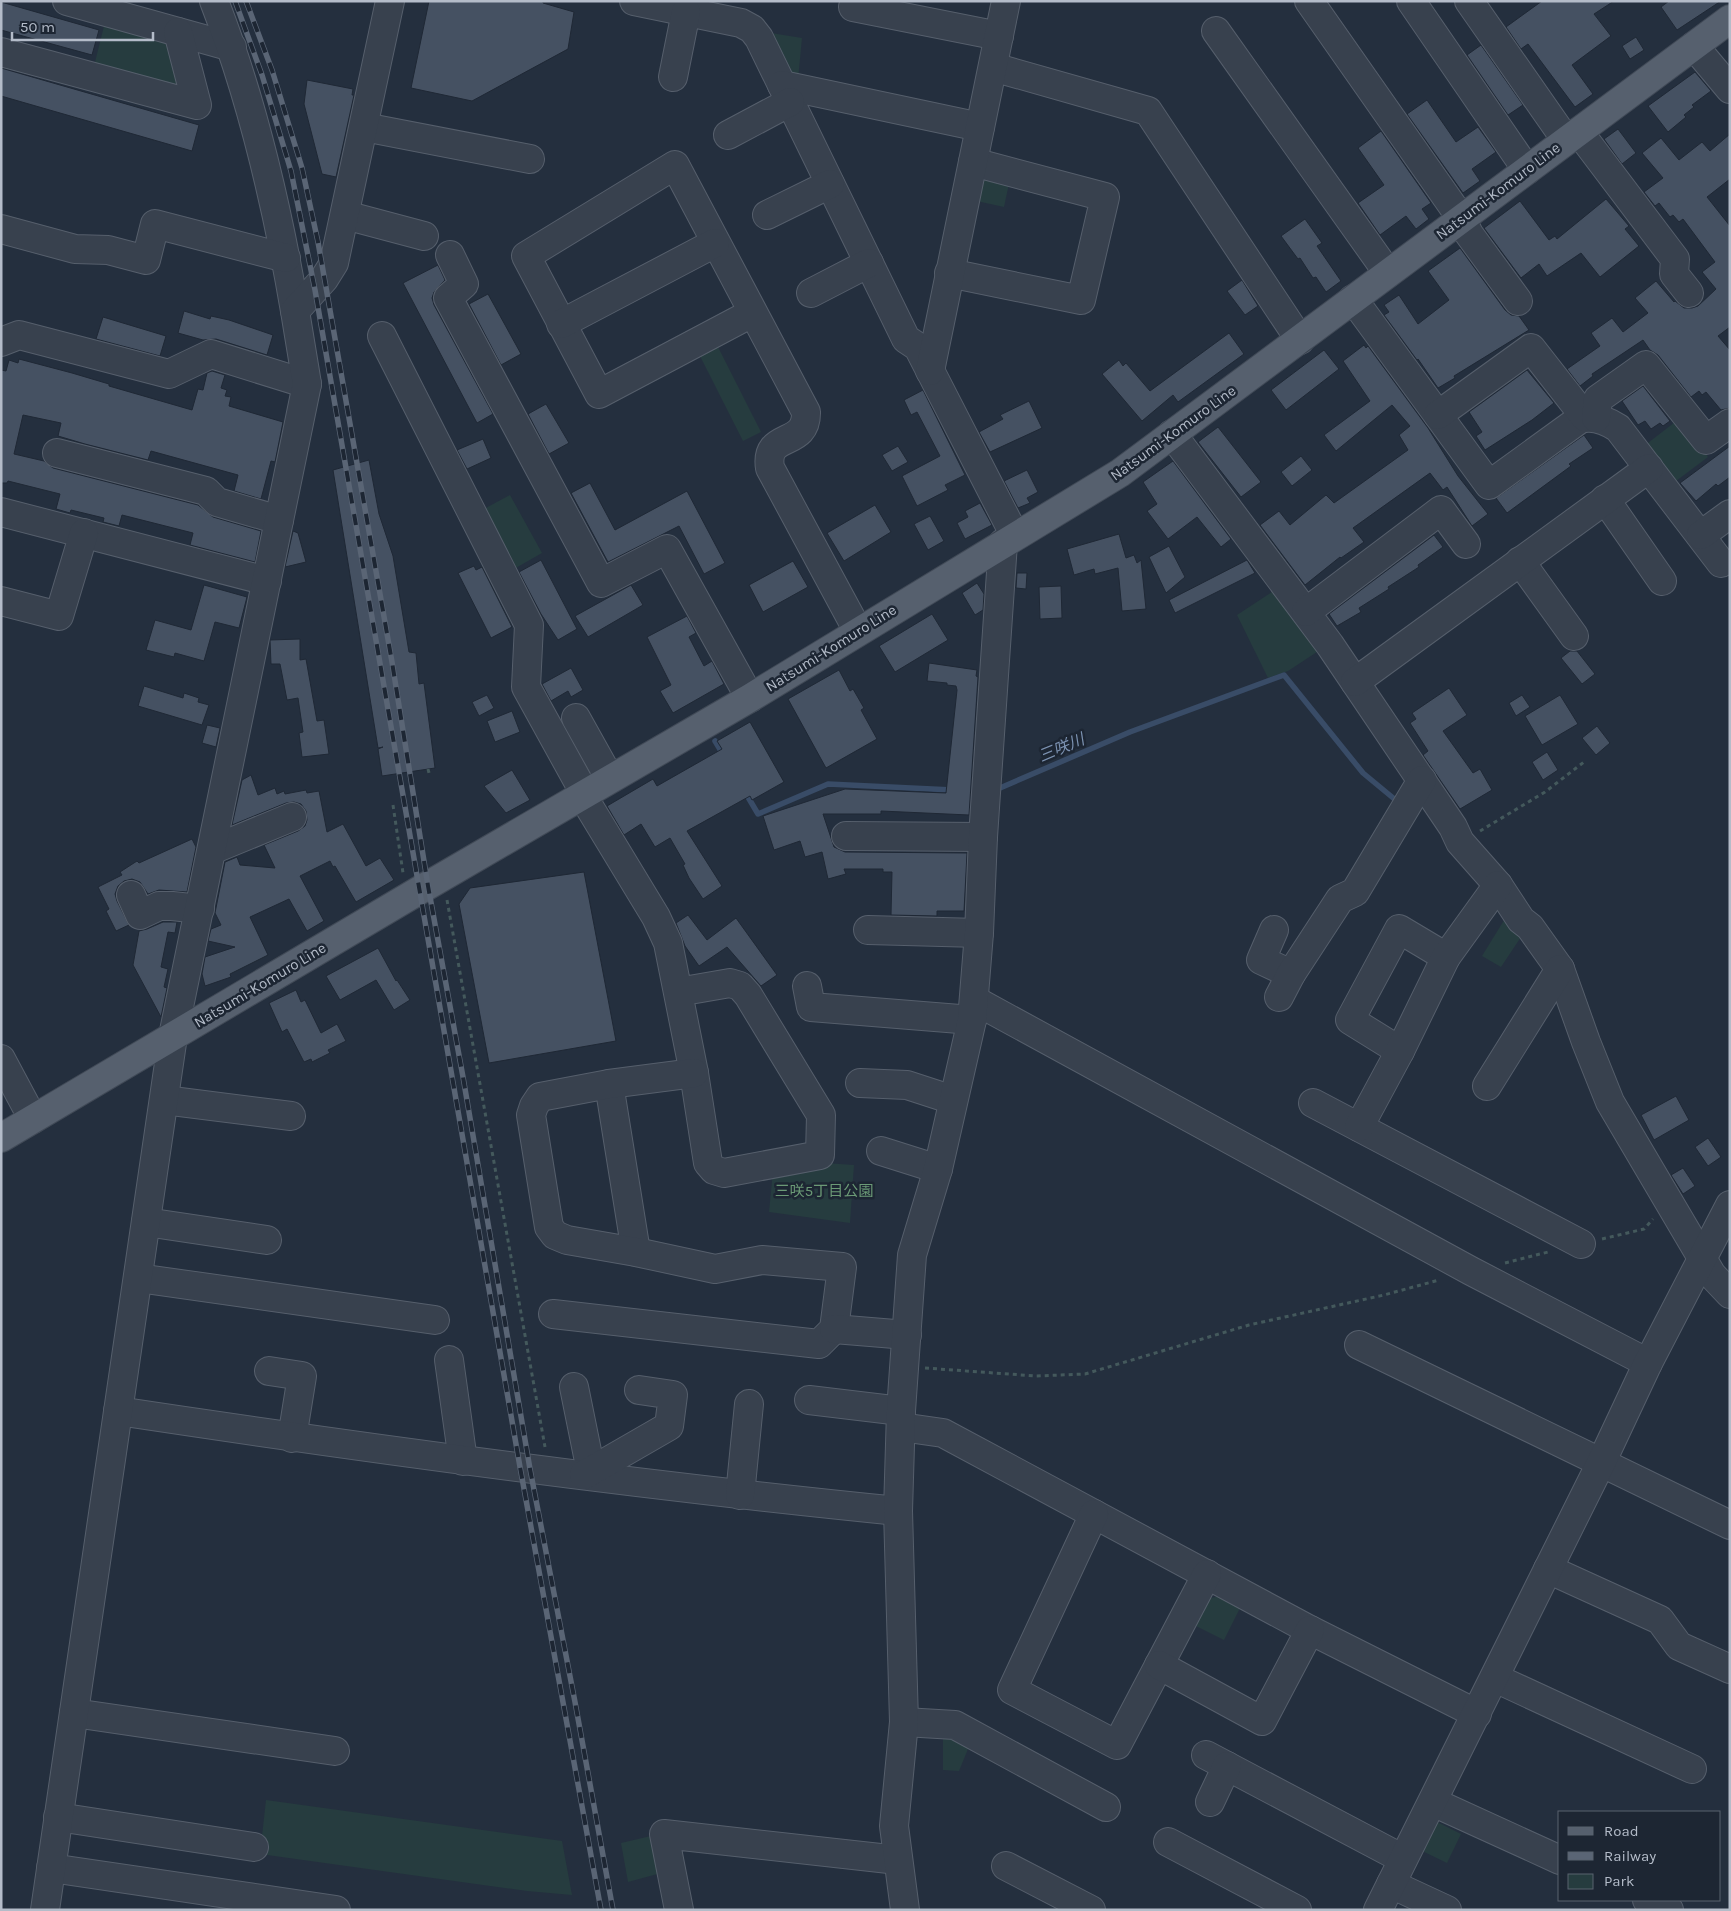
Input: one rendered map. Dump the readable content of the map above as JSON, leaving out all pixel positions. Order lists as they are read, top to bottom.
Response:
{
  "streets": {
    "main road": ["Natsumi-Komuro Line"]
  },
  "water": ["三咲川"],
  "parks": ["三咲5丁目公園"],
  "legend": ["Road", "Railway", "Park"],
  "scale_bar": "50 m"
}
